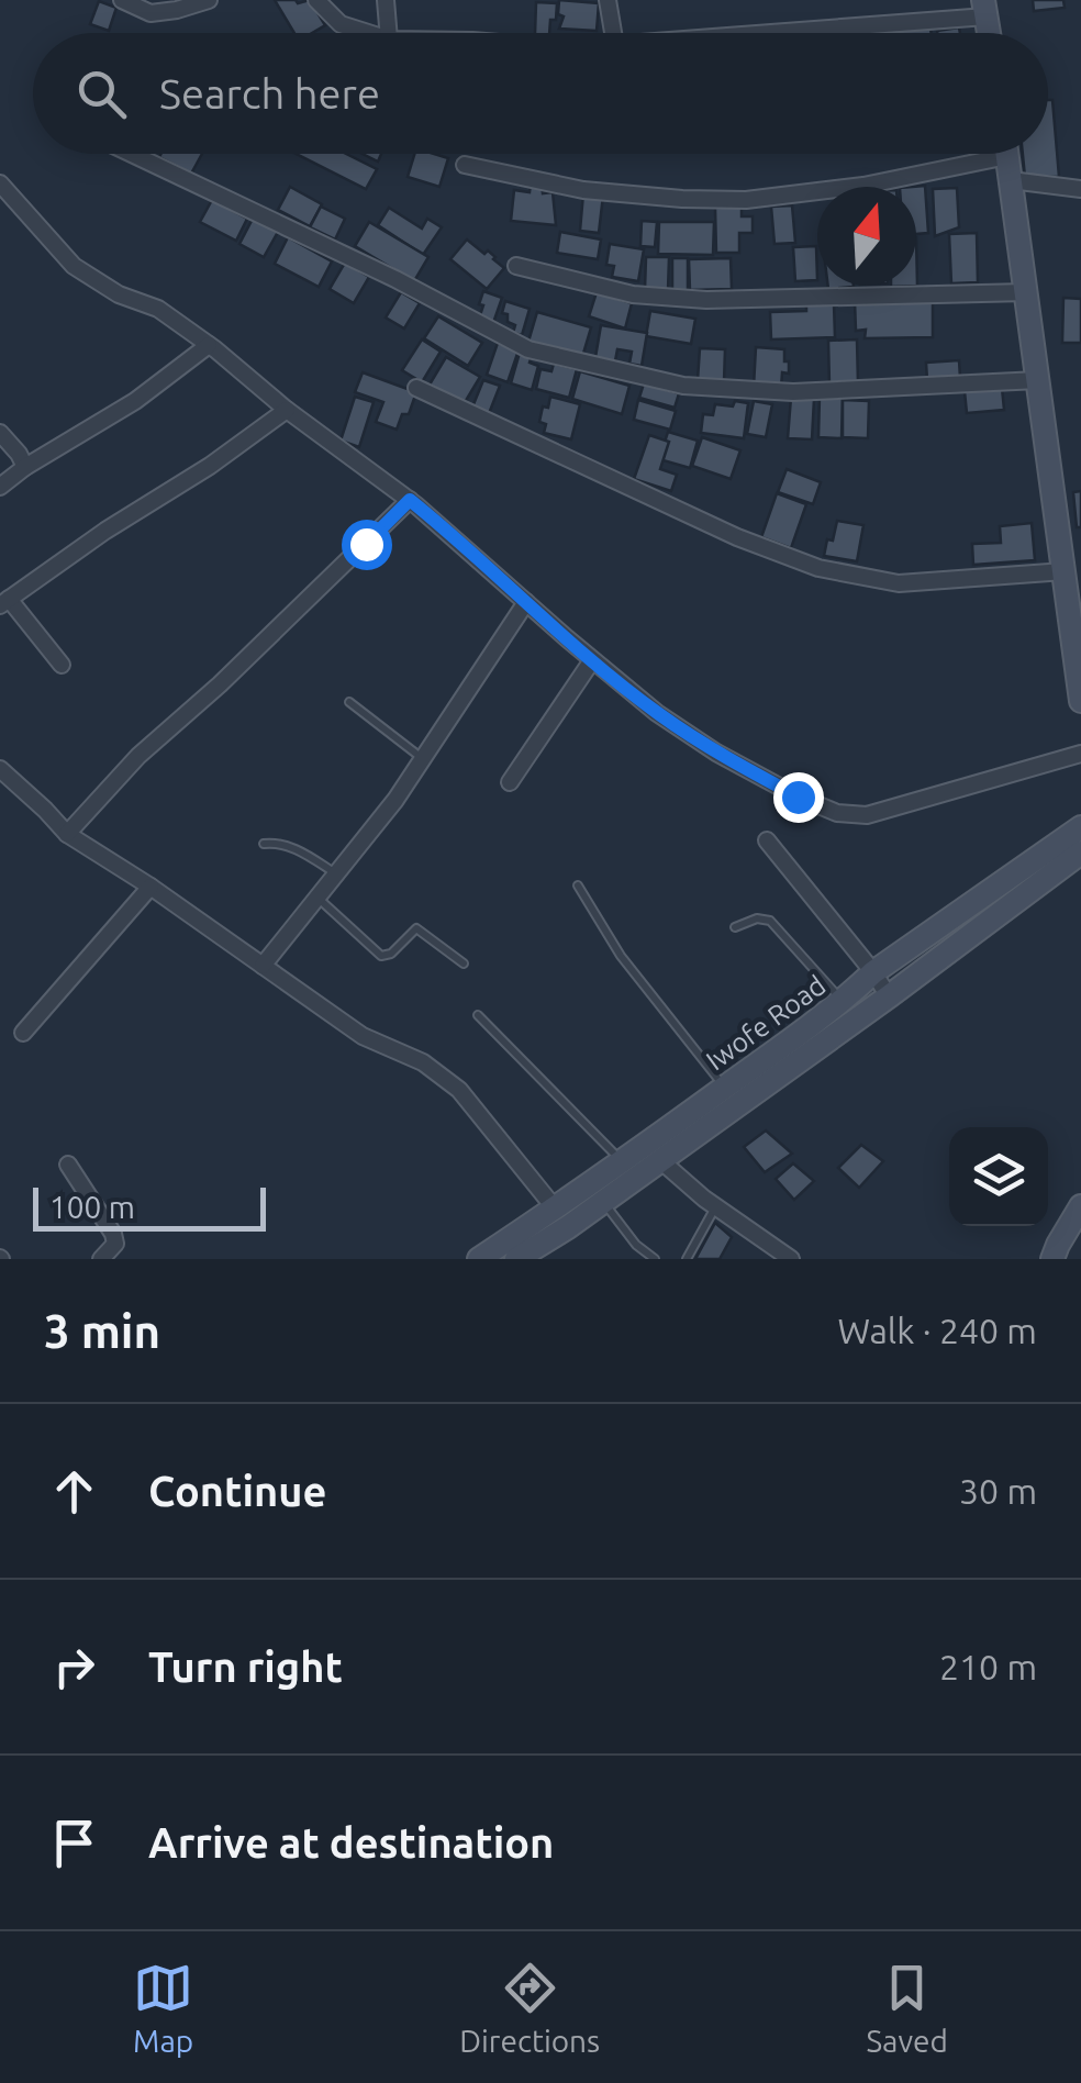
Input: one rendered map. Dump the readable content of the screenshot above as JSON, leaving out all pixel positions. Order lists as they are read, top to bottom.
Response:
{
  "streets": {
    "street": ["Iwofe Road"]
  },
  "scale_bar": "100 m",
  "north": "top",
  "page": {
    "search": "Search here",
    "scale": "100 m",
    "heading": ["3 min", "Walk · 240 m"],
    "list": [
      ["Continue", "30 m"],
      ["Turn right", "210 m"],
      "Arrive at destination"
    ],
    "nav": ["Map", "Directions", "Saved"]
  }
}
